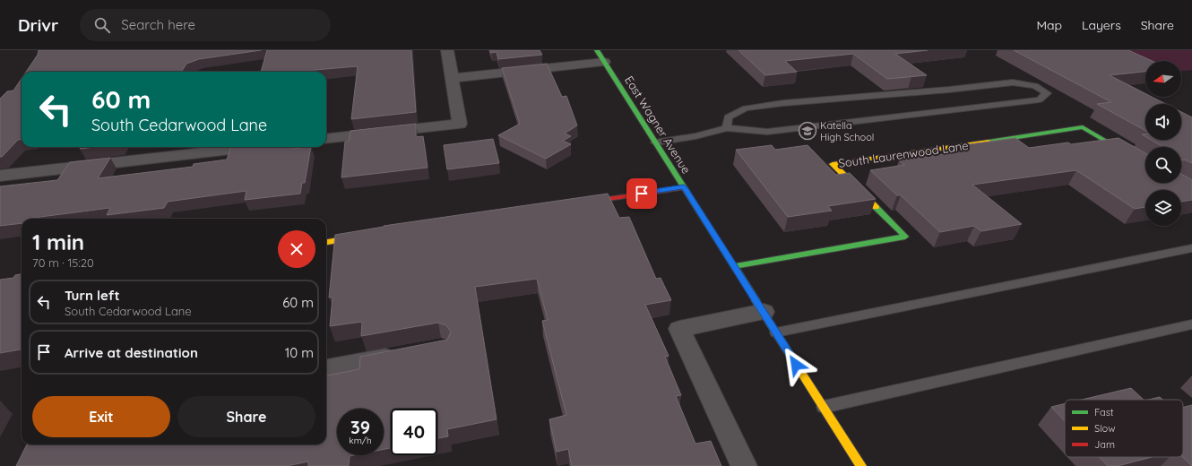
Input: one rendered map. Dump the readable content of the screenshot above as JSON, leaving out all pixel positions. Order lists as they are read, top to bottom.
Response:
{
  "streets": {
    "street": ["East Wagner Avenue", "South Laurenwood Lane"]
  },
  "crossings": [
    ["East Wagner Avenue", "South Laurenwood Lane"]
  ],
  "places": {
    "school or university": ["Katella High School"]
  },
  "legend": ["Fast", "Slow", "Jam"],
  "north": "left",
  "page": {
    "header": "Drivr",
    "search": "Search here",
    "nav": ["Map", "Layers", "Share"],
    "turn": ["60 m", "South Cedarwood Lane"],
    "heading": ["1 min", "70 m · 15:20"],
    "list": [
      {
        "name": "Turn left",
        "note": "South Cedarwood Lane",
        "value": "60 m"
      },
      {
        "name": "Arrive at destination",
        "value": "10 m"
      }
    ],
    "buttons": ["Exit", "Share"],
    "speed": "39 km/h",
    "limit": "40"
  }
}
